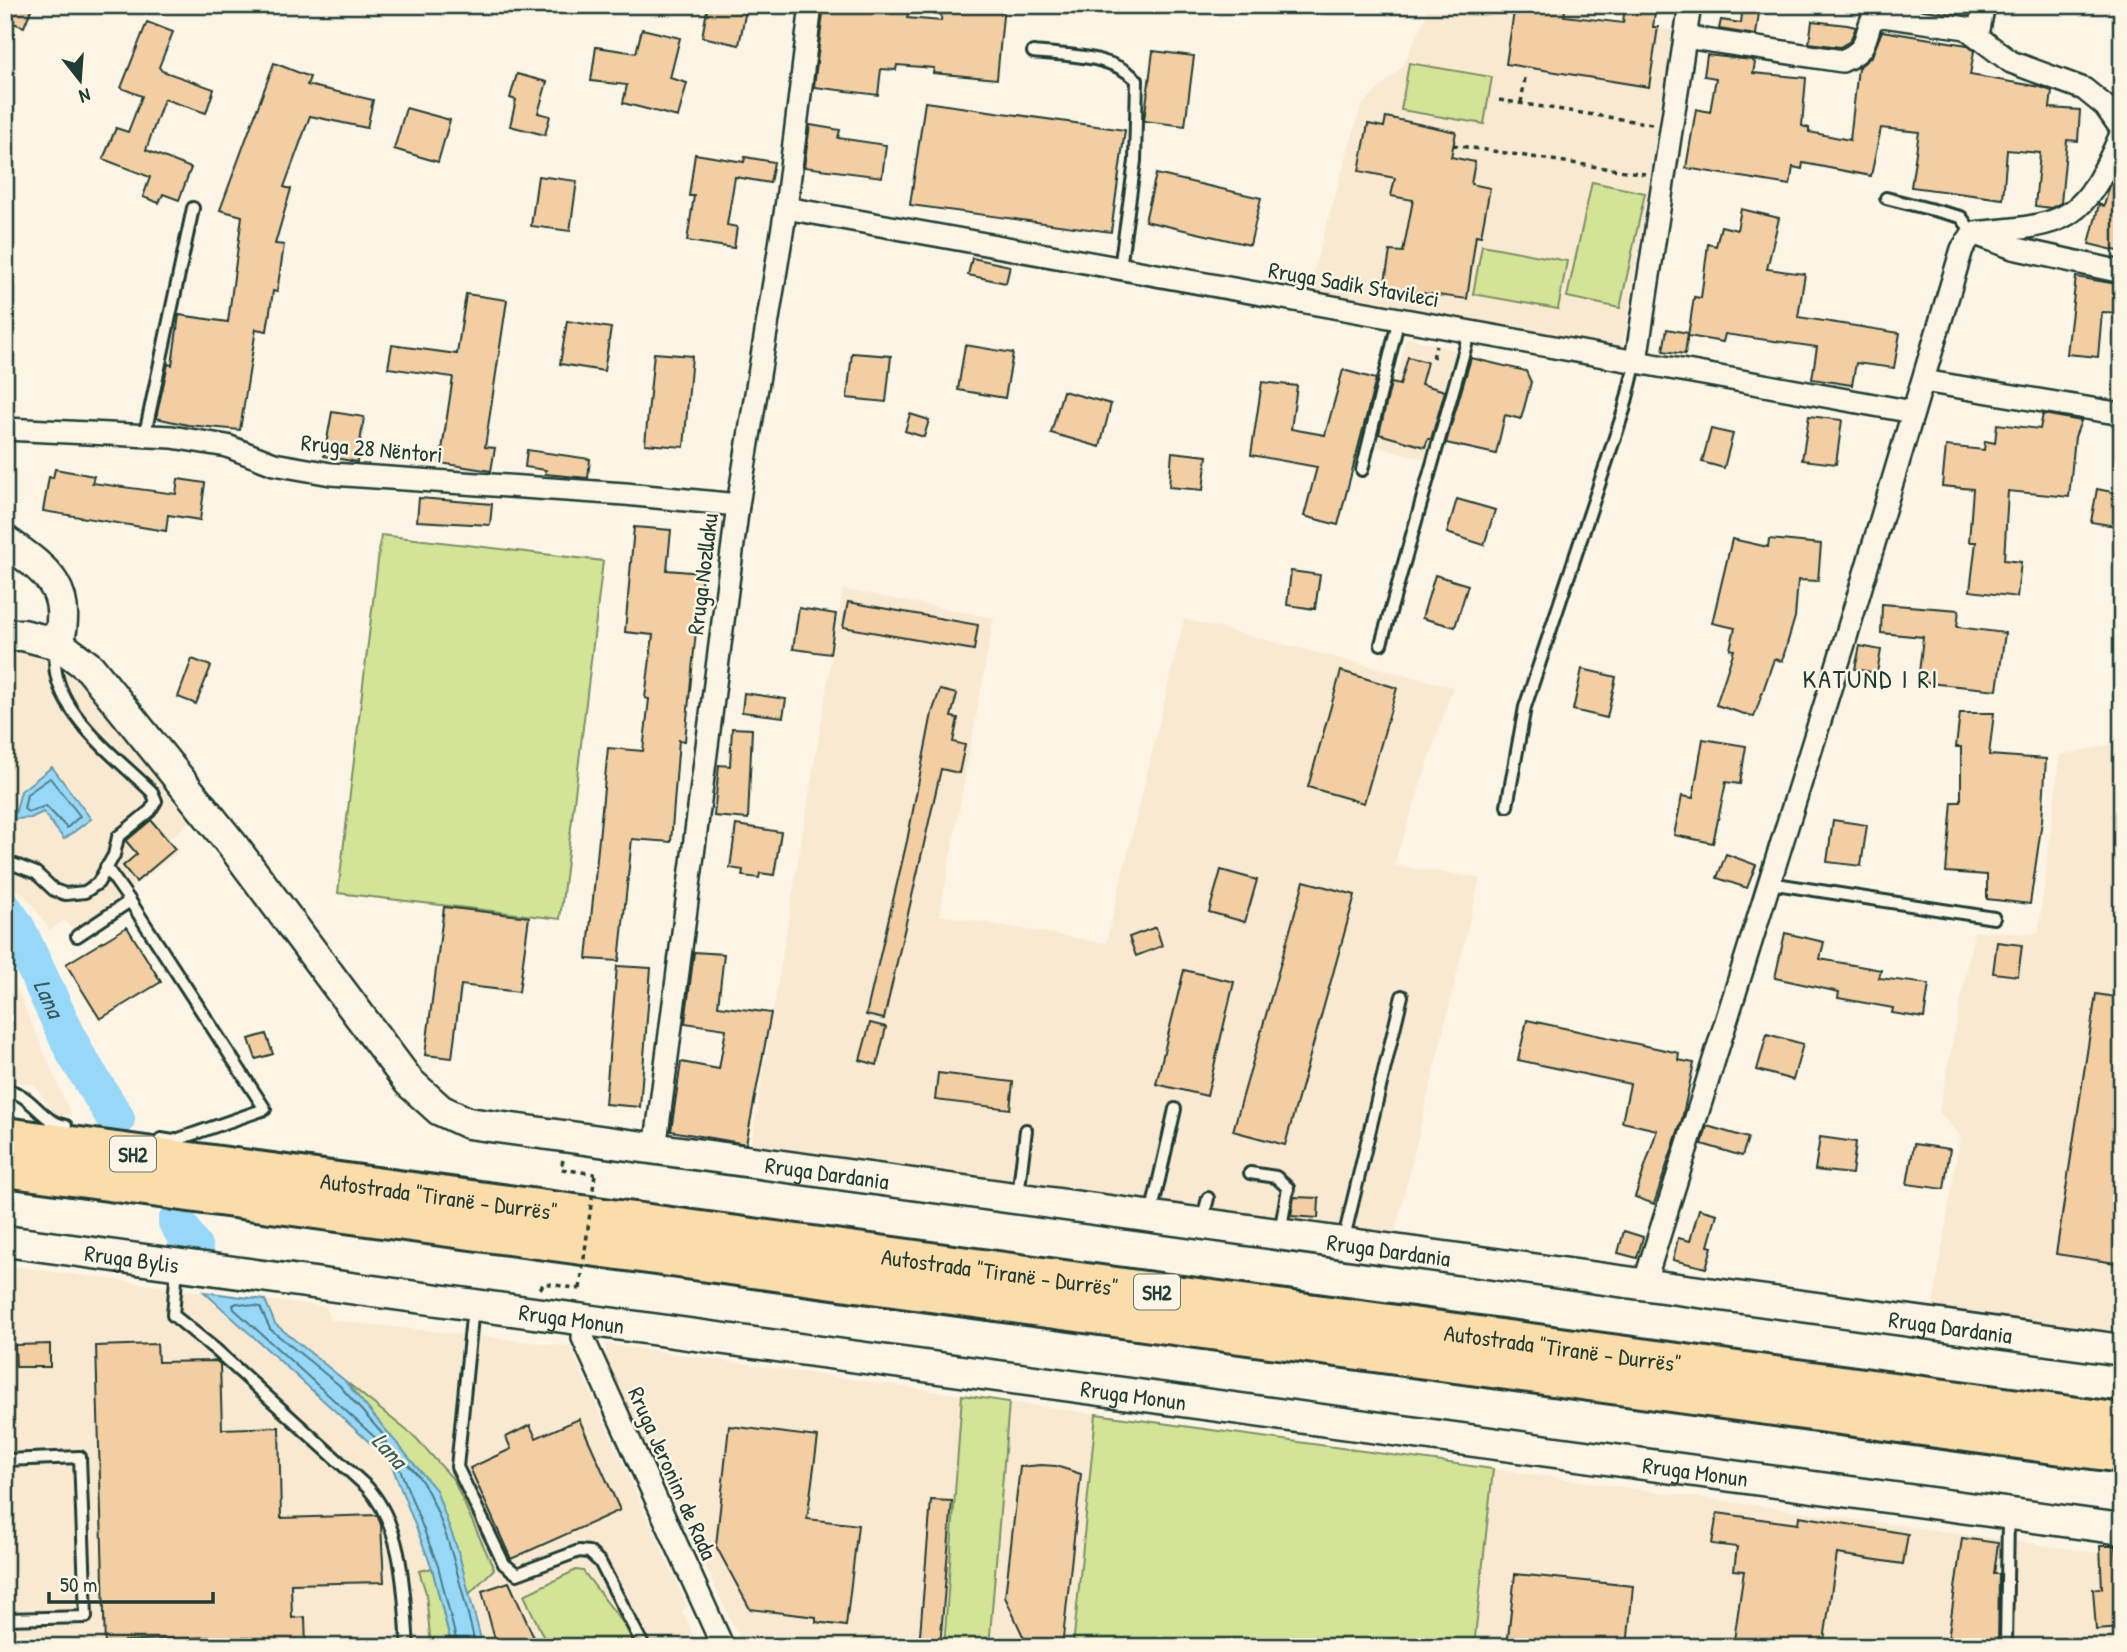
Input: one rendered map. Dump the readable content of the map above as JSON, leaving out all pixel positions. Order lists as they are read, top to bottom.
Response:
{
  "streets": {
    "highway": ["SH2", "Autostrada \"Tiranë - Durrës\""],
    "main road": ["Rruga Dardania", "Rruga Bylis", "Rruga Monun"],
    "street": [
      "Rruga Sadik Stavileci",
      "Rruga 28 Nëntori",
      "Rruga Nozllaku",
      "Rruga Jeronim de Rada"
    ]
  },
  "crossings": [
    ["Rruga Sadik Stavileci", "Rruga Nozllaku"],
    ["Rruga 28 Nëntori", "Rruga Nozllaku"],
    ["Rruga Nozllaku", "Rruga Dardania"],
    ["Rruga Bylis", "Rruga Monun"],
    ["Rruga Monun", "Rruga Jeronim de Rada"]
  ],
  "districts": ["KATUND I RI"],
  "water": ["Lana"],
  "scale_bar": "50 m",
  "north": "bottom"
}
